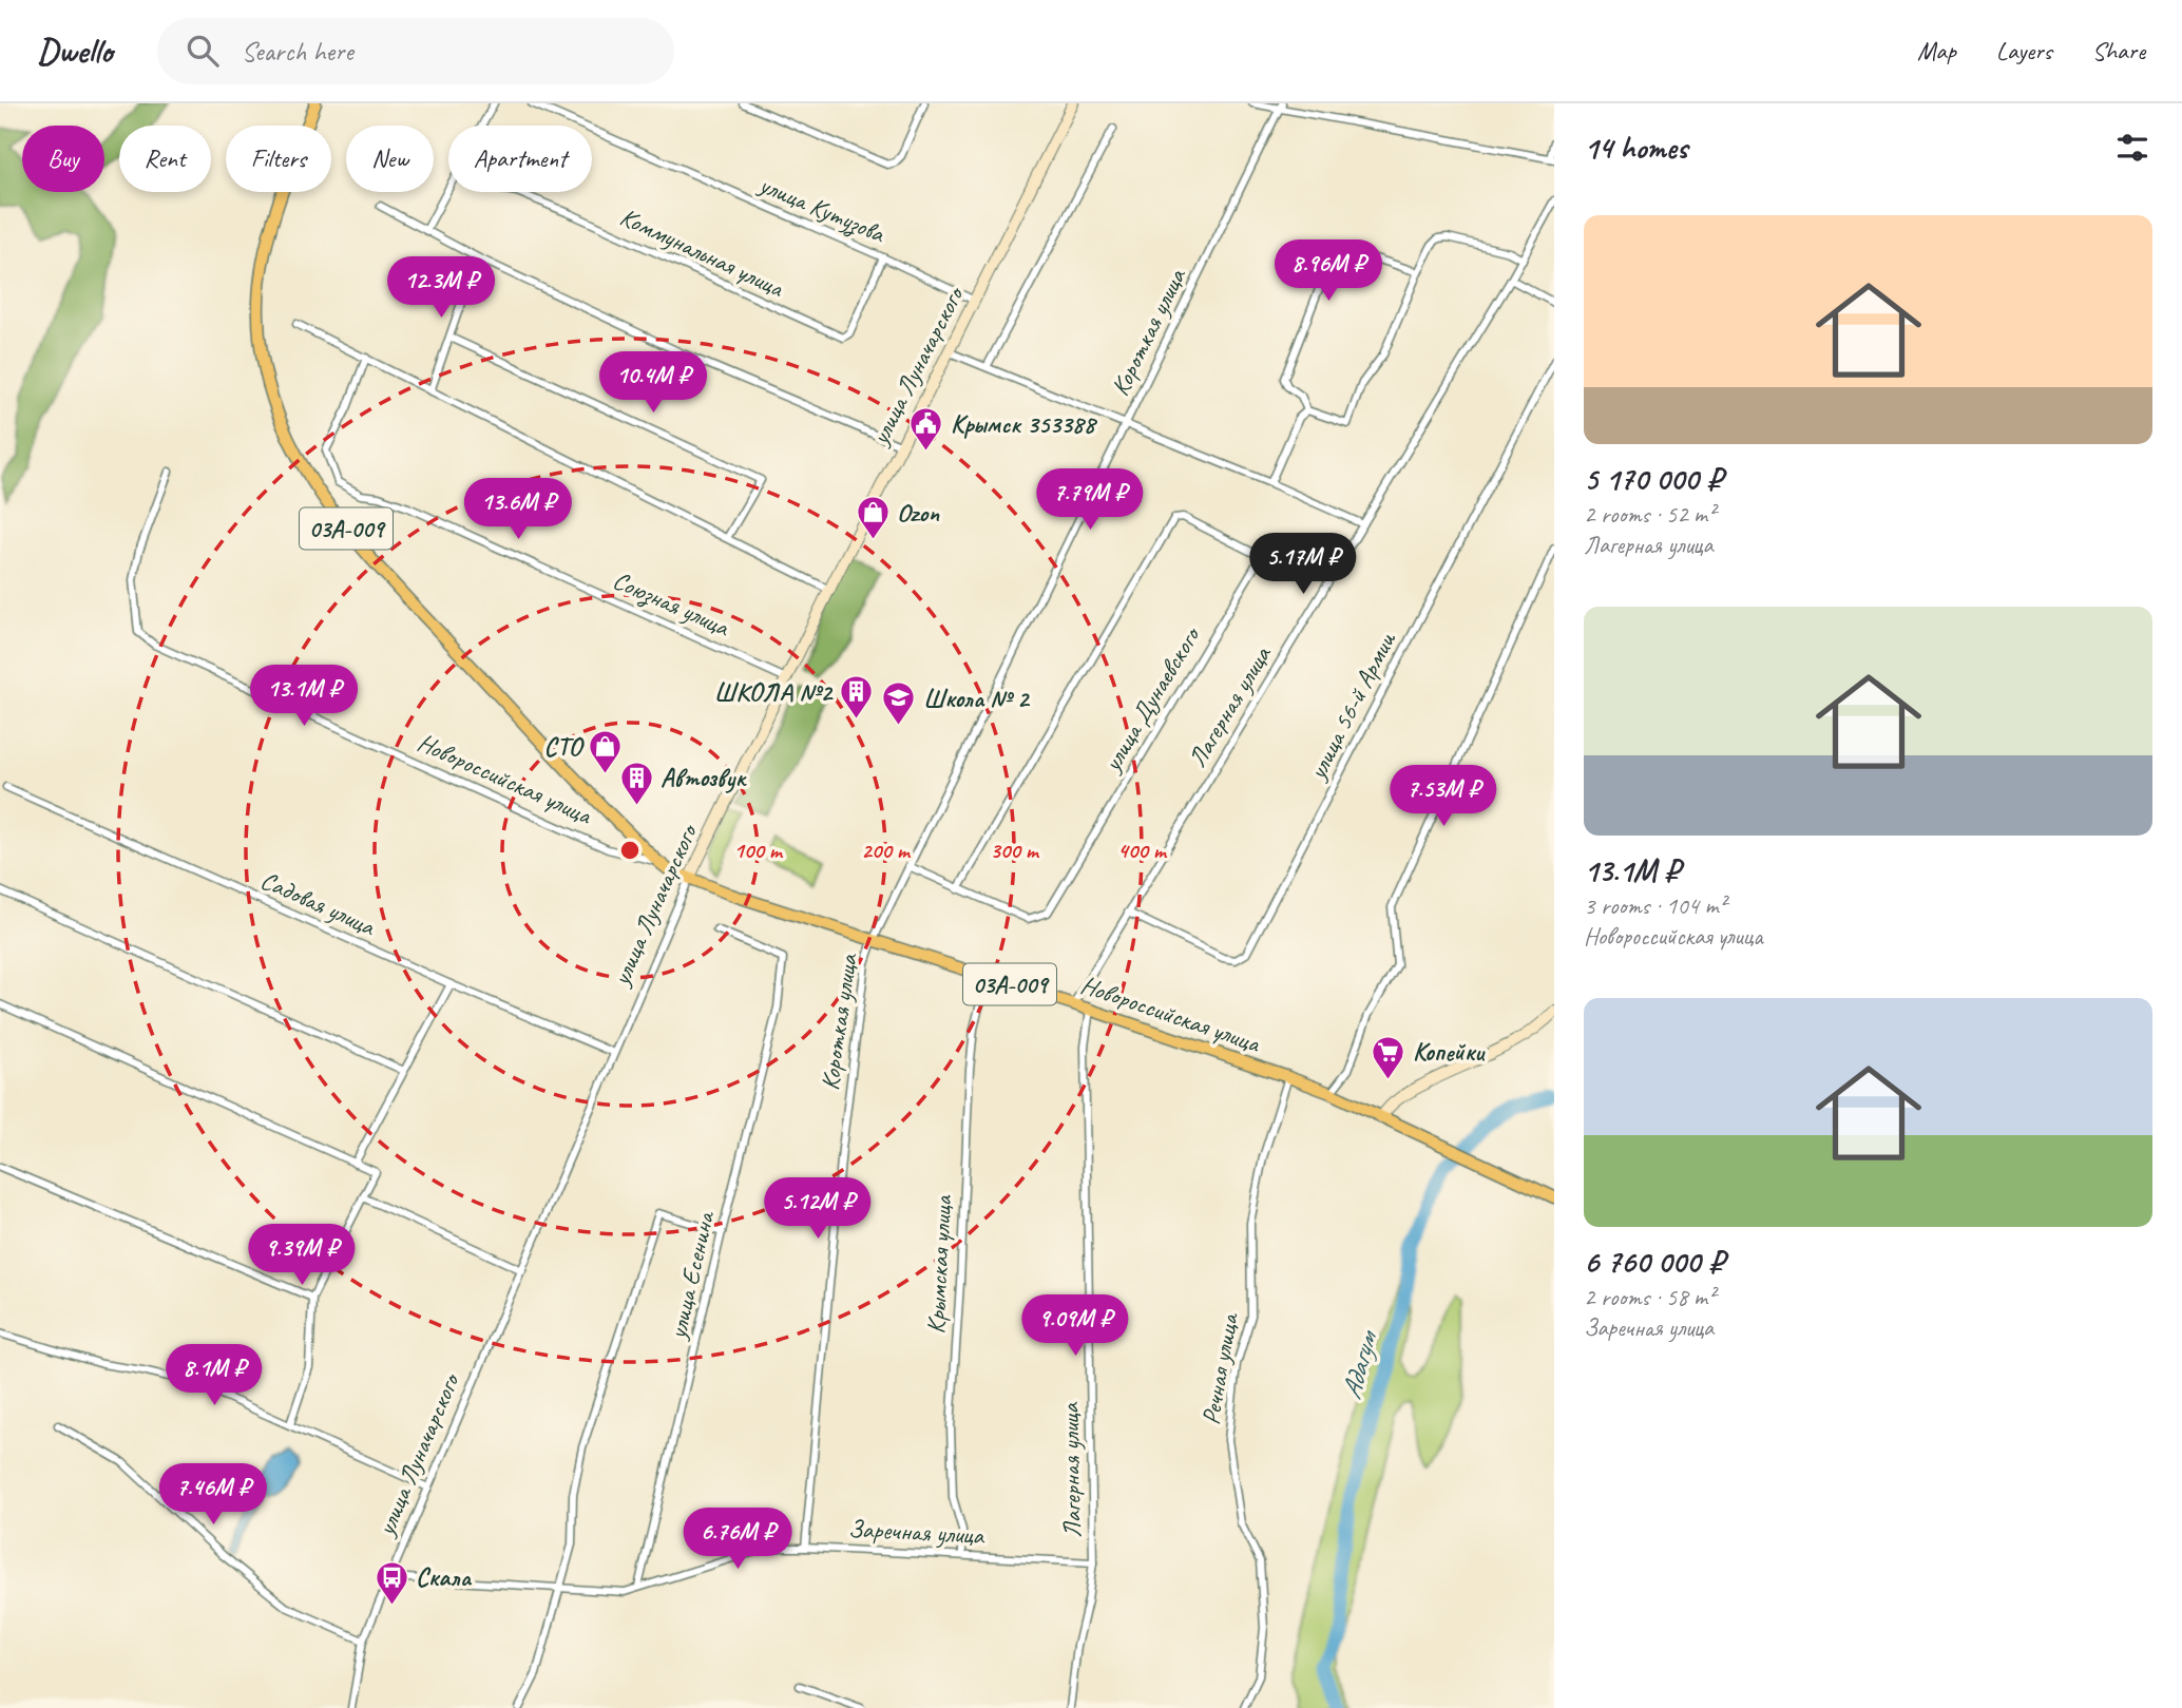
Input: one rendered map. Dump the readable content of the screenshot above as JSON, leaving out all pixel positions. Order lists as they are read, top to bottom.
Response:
{
  "streets": {
    "main road": ["улица Луначарского", "03А-009", "Новороссийская улица"],
    "street": [
      "улица Кутузова",
      "Коммунальная улица",
      "Короткая улица",
      "Союзная улица",
      "улица Дунаевского",
      "улица 56-й Армии",
      "Лагерная улица",
      "Садовая улица",
      "Крымская улица",
      "улица Есенина",
      "Речная улица",
      "Заречная улица"
    ]
  },
  "crossings": [
    ["улица Кутузова", "Коммунальная улица"],
    ["улица Кутузова", "улица Луначарского"],
    ["Короткая улица", "Новороссийская улица"],
    ["Короткая улица", "Заречная улица"],
    ["улица Луначарского", "Союзная улица"],
    ["улица Луначарского", "Новороссийская улица"],
    ["улица Луначарского", "Садовая улица"],
    ["улица Луначарского", "Заречная улица"],
    ["03А-009", "Новороссийская улица"],
    ["улица 56-й Армии", "Лагерная улица"],
    ["Лагерная улица", "Новороссийская улица"],
    ["Лагерная улица", "Заречная улица"],
    ["Новороссийская улица", "Крымская улица"],
    ["Новороссийская улица", "Речная улица"],
    ["Крымская улица", "Заречная улица"],
    ["улица Есенина", "Заречная улица"]
  ],
  "water": ["Адагум"],
  "places": {
    "public building": ["Крымск 353388"],
    "shop": ["Ozon", "СТО"],
    "building": ["ШКОЛА №2", "Автозвук"],
    "school or university": ["Школа № 2"],
    "supermarket": ["Копейки"],
    "bus stop": ["Скала"]
  },
  "page": {
    "header": "Dwello",
    "search": "Search here",
    "nav": ["Map", "Layers", "Share"],
    "heading": "14 homes",
    "chip": [
      "Buy",
      "Rent",
      "Filters",
      "New",
      "Apartment"
    ],
    "list": [
      {
        "name": "5 170 000 ₽",
        "note": "2 rooms · 52 m² · Лагерная улица"
      },
      {
        "name": "13.1M ₽",
        "note": "3 rooms · 104 m² · Новороссийская улица"
      },
      {
        "name": "6 760 000 ₽",
        "note": "2 rooms · 58 m² · Заречная улица"
      }
    ],
    "price": [
      "8.96M ₽",
      "12.3M ₽",
      "10.4M ₽",
      "7.79M ₽",
      "13.6M ₽",
      "5.17M ₽",
      "13.1M ₽",
      "7.53M ₽",
      "5.12M ₽",
      "9.39M ₽",
      "9.09M ₽",
      "8.1M ₽",
      "7.46M ₽",
      "6.76M ₽"
    ]
  },
  "rings": [
    "100 m",
    "200 m",
    "300 m",
    "400 m"
  ]
}
